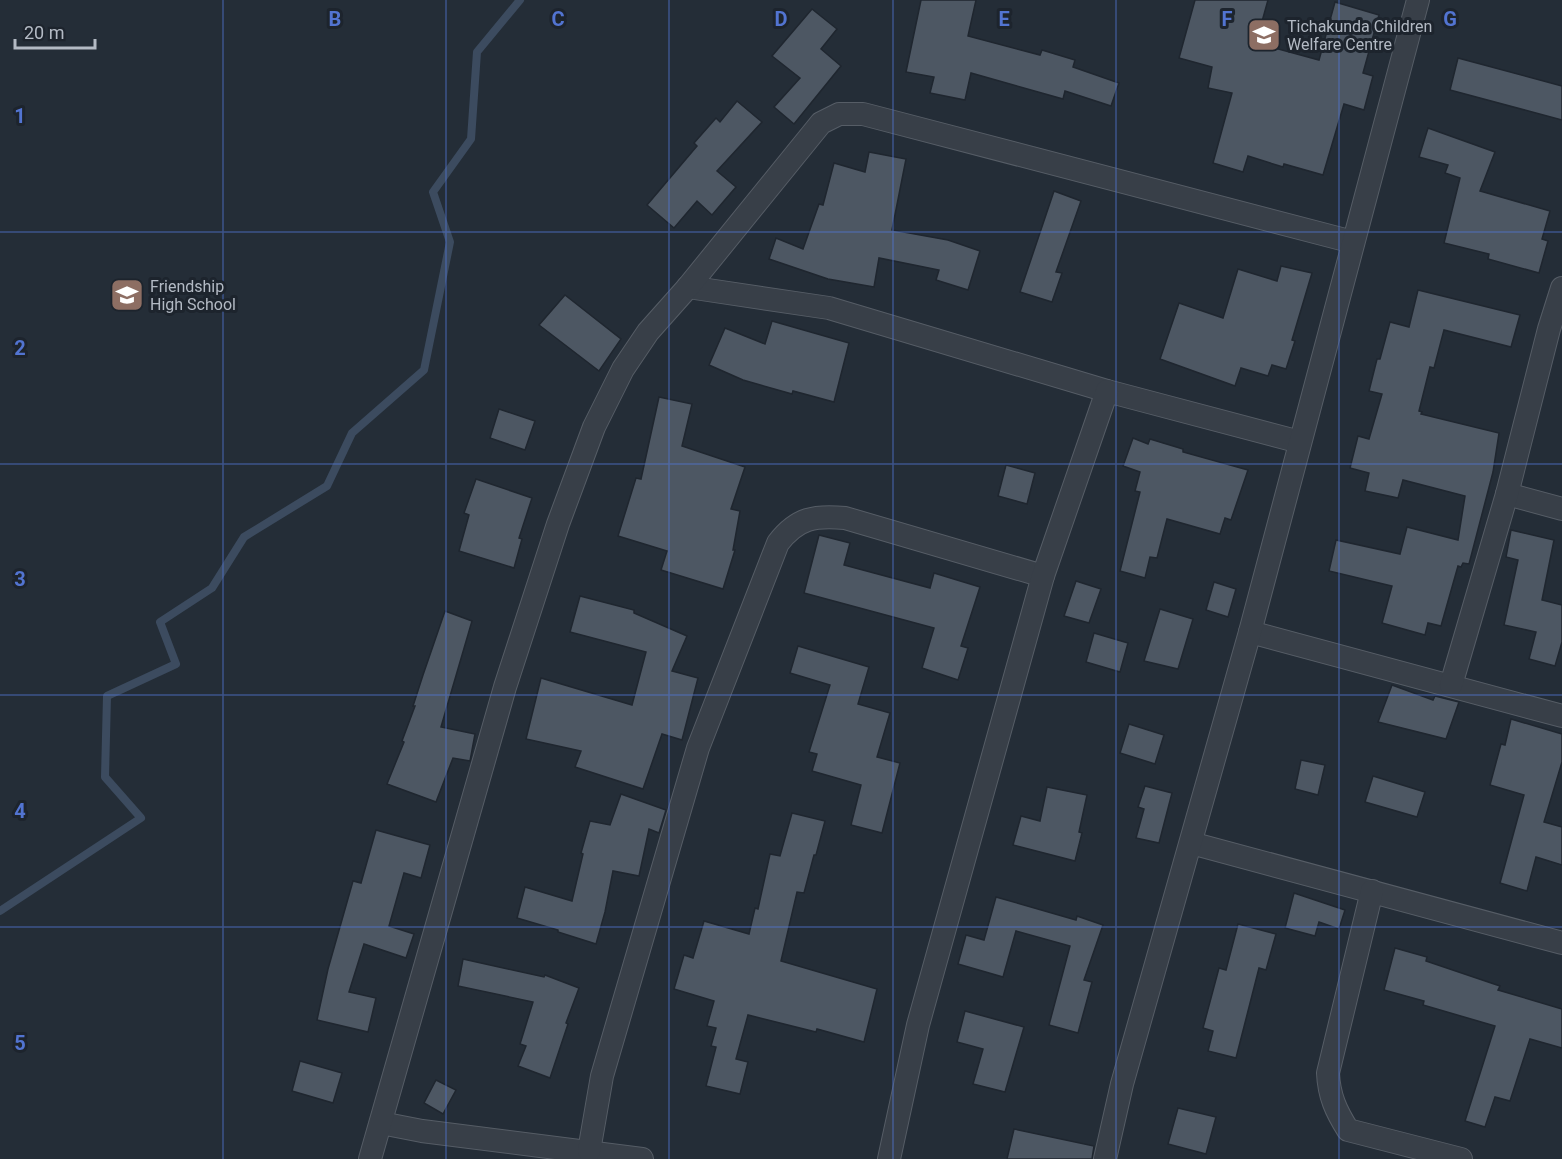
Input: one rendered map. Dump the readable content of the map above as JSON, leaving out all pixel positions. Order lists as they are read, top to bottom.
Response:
{
  "places": {
    "school or university": ["Tichakunda Children Welfare Centre", "Friendship High School"]
  },
  "scale_bar": "20 m",
  "grid": {
    "columns": [
      "B",
      "C",
      "D",
      "E",
      "F",
      "G"
    ],
    "rows": [
      "1",
      "2",
      "3",
      "4",
      "5"
    ]
  }
}
